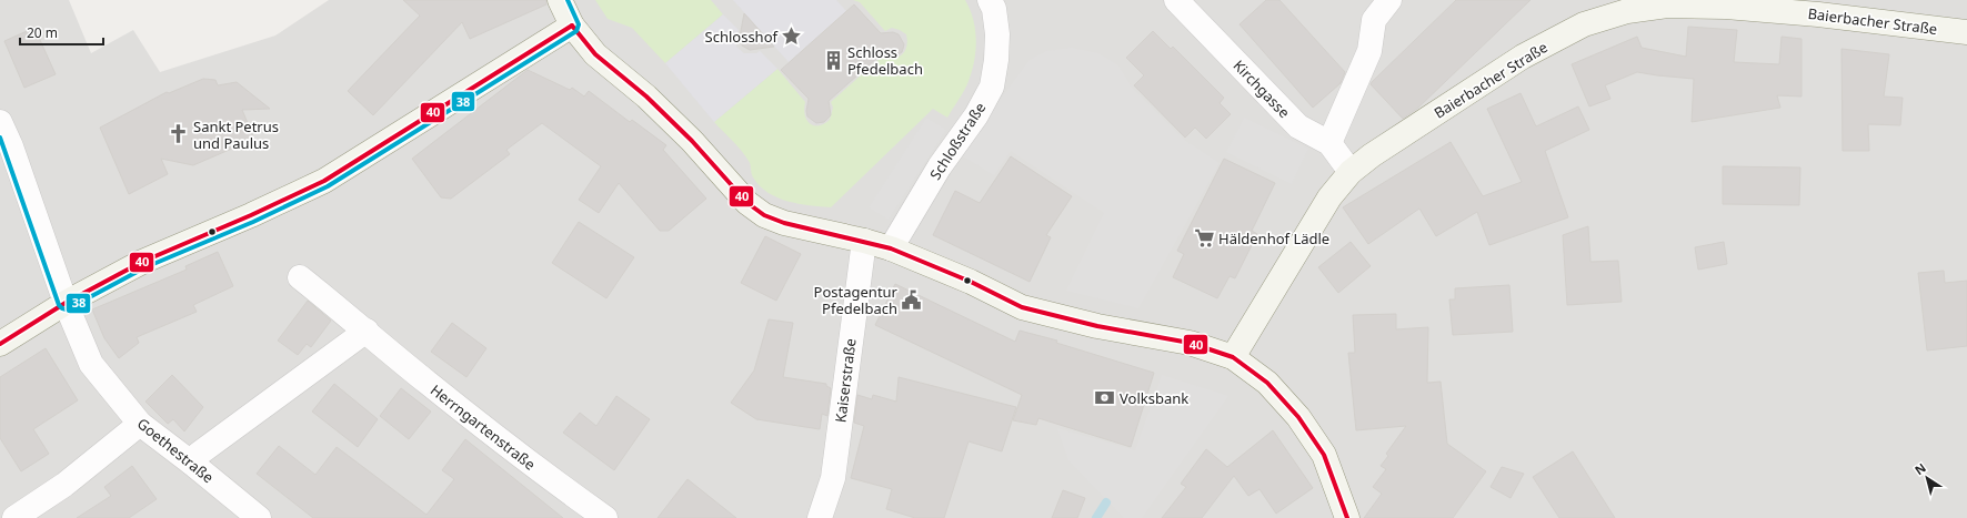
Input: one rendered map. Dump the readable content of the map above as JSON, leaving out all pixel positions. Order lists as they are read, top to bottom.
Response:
{
  "streets": {
    "street": [
      "Baierbacher Straße",
      "Kirchgasse",
      "Schloßstraße",
      "Kaiserstraße",
      "Herrngartenstraße",
      "Goethestraße"
    ]
  },
  "crossings": [
    ["Baierbacher Straße", "Kirchgasse"]
  ],
  "places": {
    "place": ["Schlosshof"],
    "building": ["Schloss Pfedelbach"],
    "church": ["Sankt Petrus und Paulus"],
    "supermarket": ["Häldenhof Lädle"],
    "public building": ["Postagentur Pfedelbach"],
    "bank": ["Volksbank"]
  },
  "lines": ["transit line 38", "transit line 40"],
  "scale_bar": "20 m",
  "north": "top left"
}
